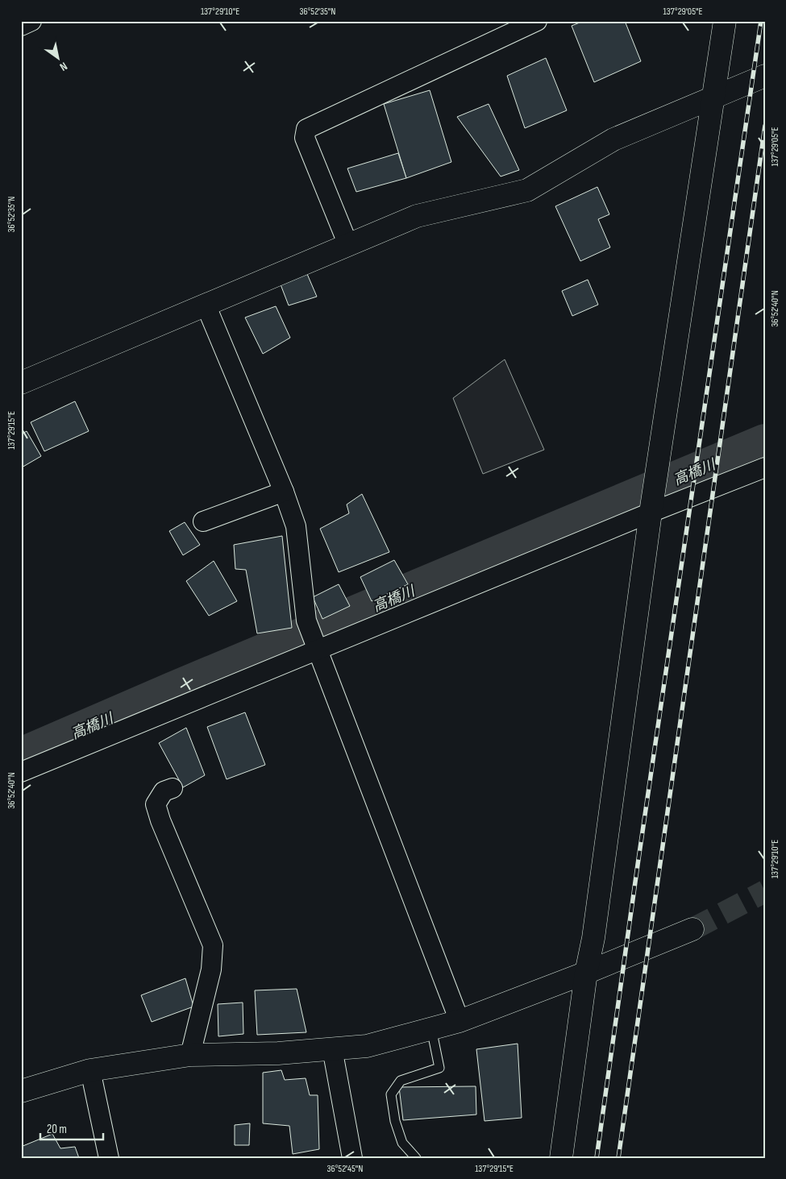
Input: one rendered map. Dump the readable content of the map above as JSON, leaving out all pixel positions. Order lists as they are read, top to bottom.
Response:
{
  "water": ["高橋川"],
  "scale_bar": "20 m",
  "north": "bottom right",
  "coordinates": [
    "137°29'10\"E",
    "36°52'35\"N",
    "137°29'05\"E",
    "36°52'40\"N",
    "137°29'15\"E",
    "36°52'45\"N"
  ]
}
